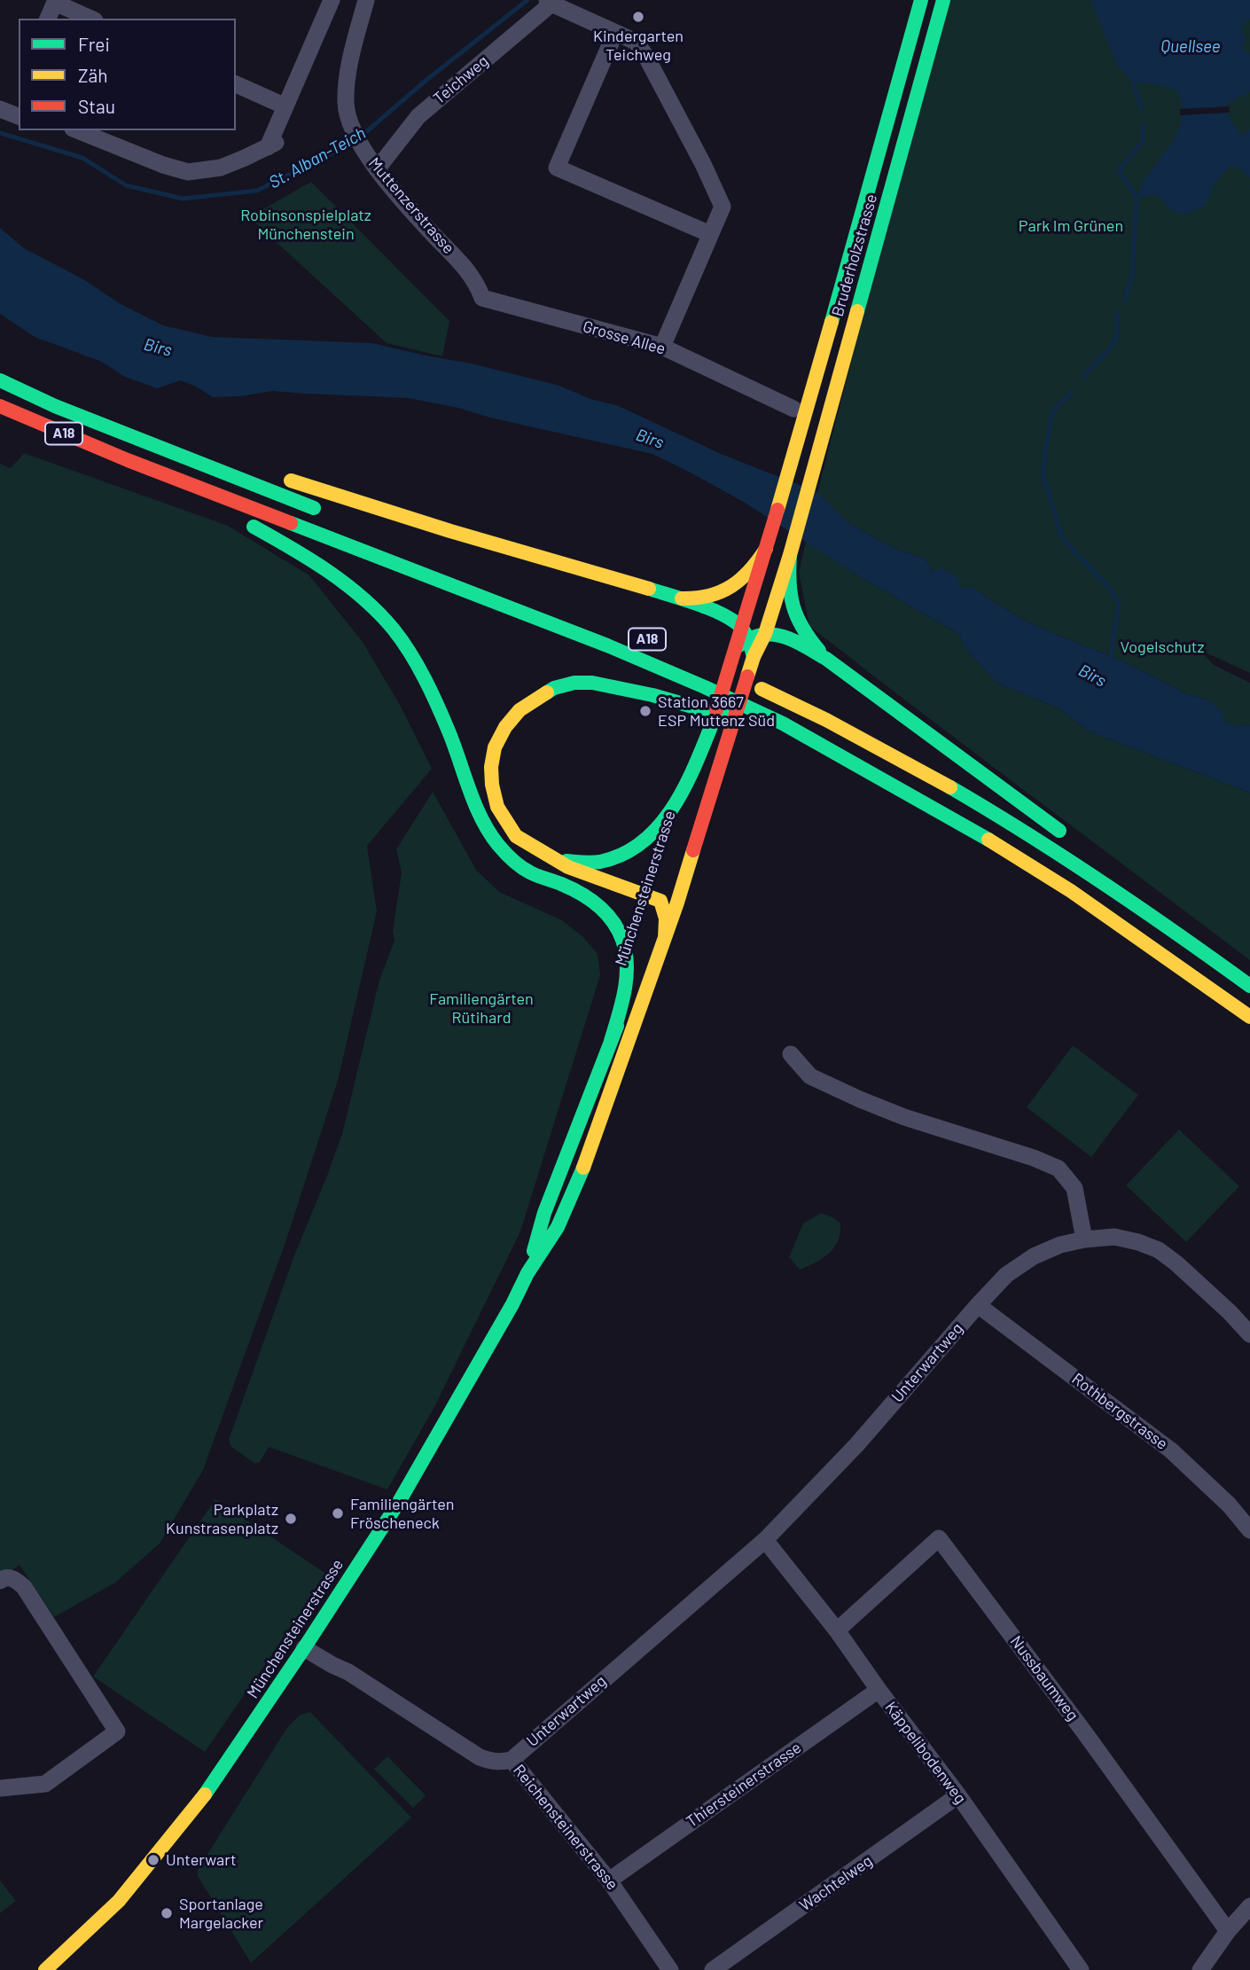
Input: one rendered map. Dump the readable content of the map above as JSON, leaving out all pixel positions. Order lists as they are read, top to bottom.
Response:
{
  "streets": {
    "main road": ["Bruderholzstrasse", "A18", "Münchensteinerstrasse"],
    "street": [
      "Teichweg",
      "Muttenzerstrasse",
      "Grosse Allee",
      "Unterwartweg",
      "Rothbergstrasse",
      "Nussbaumweg",
      "Käppelibodenweg",
      "Thiersteinerstrasse",
      "Reichensteinerstrasse",
      "Wachtelweg"
    ]
  },
  "crossings": [
    ["Teichweg", "Muttenzerstrasse"],
    ["Muttenzerstrasse", "Grosse Allee"],
    ["Bruderholzstrasse", "Münchensteinerstrasse"],
    ["Münchensteinerstrasse", "Reichensteinerstrasse"],
    ["Unterwartweg", "Rothbergstrasse"],
    ["Unterwartweg", "Käppelibodenweg"],
    ["Unterwartweg", "Reichensteinerstrasse"],
    ["Nussbaumweg", "Käppelibodenweg"],
    ["Käppelibodenweg", "Thiersteinerstrasse"],
    ["Käppelibodenweg", "Wachtelweg"],
    ["Thiersteinerstrasse", "Reichensteinerstrasse"]
  ],
  "water": ["Quellsee", "St. Alban-Teich", "Birs"],
  "parks": [
    "Robinsonspielplatz Münchenstein",
    "Park Im Grünen",
    "Vogelschutz",
    "Familiengärten Rütihard"
  ],
  "places": [
    "Kindergarten Teichweg",
    "Station 3667 ESP Muttenz Süd",
    "Familiengärten Fröscheneck",
    "Parkplatz Kunstrasenplatz",
    "Unterwart",
    "Sportanlage Margelacker"
  ],
  "legend": ["Frei", "Zäh", "Stau"]
}
